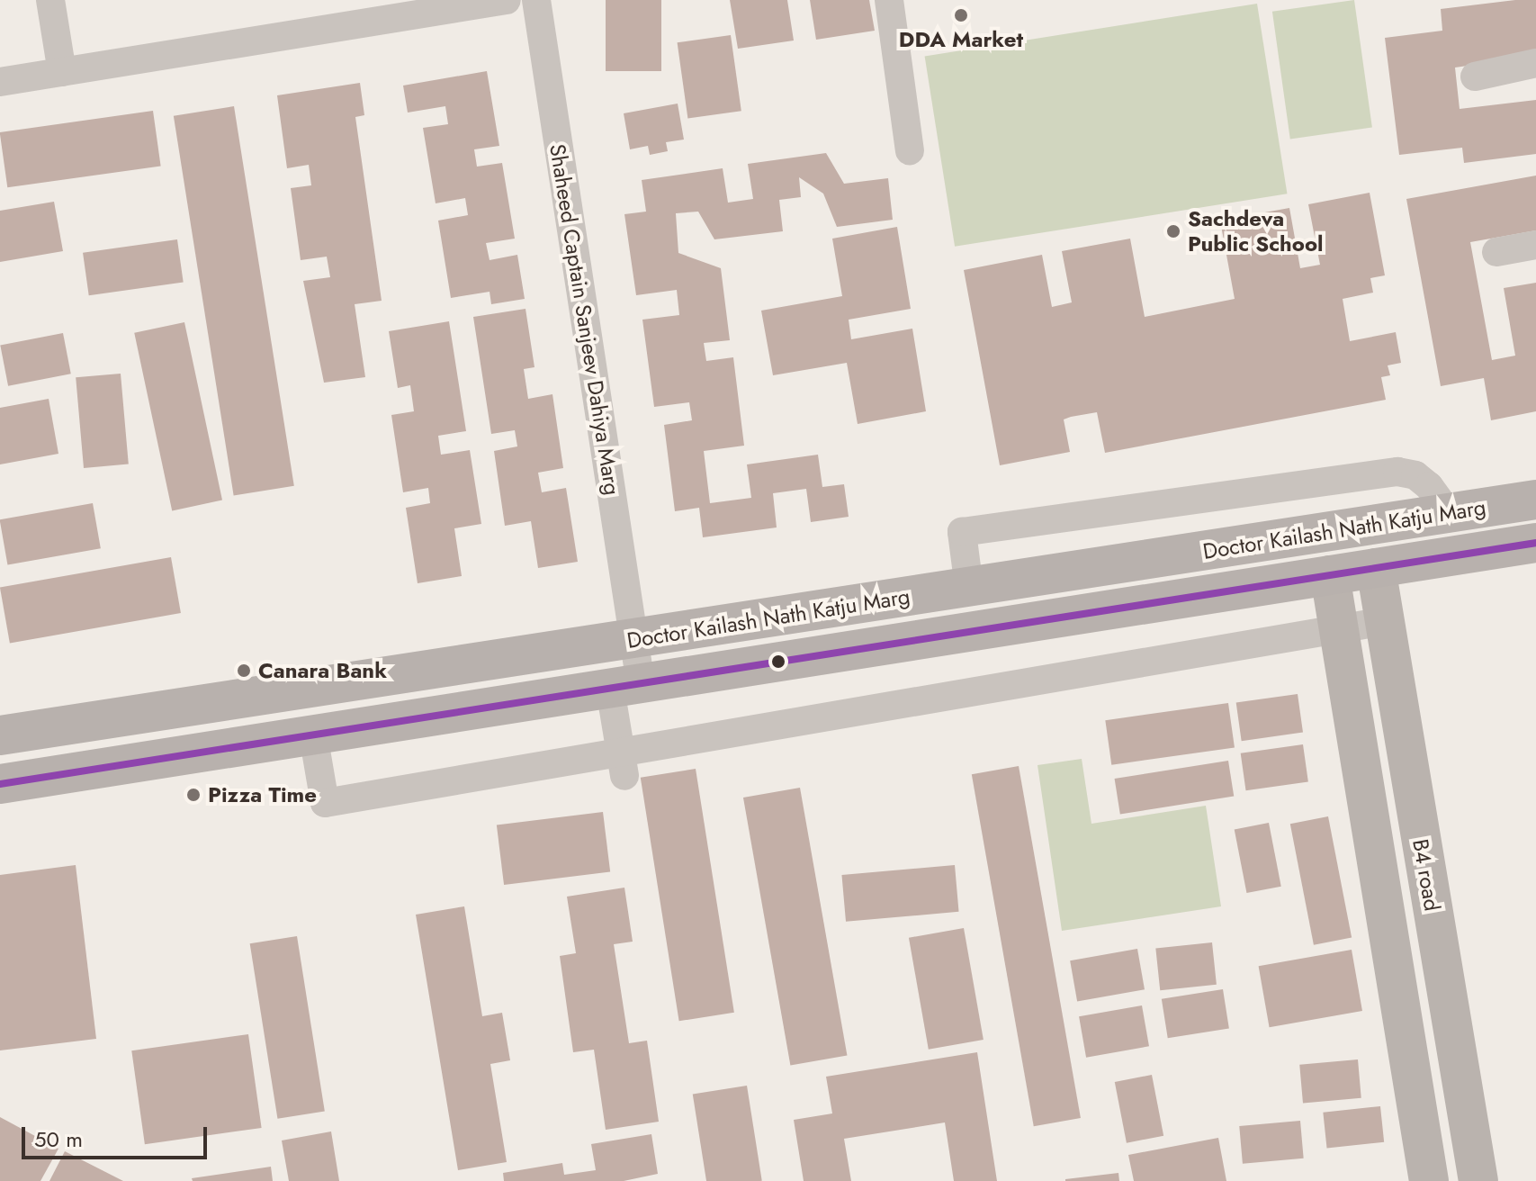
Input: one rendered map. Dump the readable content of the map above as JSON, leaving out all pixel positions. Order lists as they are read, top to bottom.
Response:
{
  "streets": {
    "main road": ["Doctor Kailash Nath Katju Marg"],
    "street": ["Shaheed Captain Sanjeev Dahiya Marg", "B4 road"]
  },
  "crossings": [
    ["Shaheed Captain Sanjeev Dahiya Marg", "Doctor Kailash Nath Katju Marg"],
    ["Doctor Kailash Nath Katju Marg", "B4 road"]
  ],
  "places": [
    "DDA Market",
    "Sachdeva Public School",
    "Canara Bank",
    "Pizza Time"
  ],
  "scale_bar": "50 m"
}
